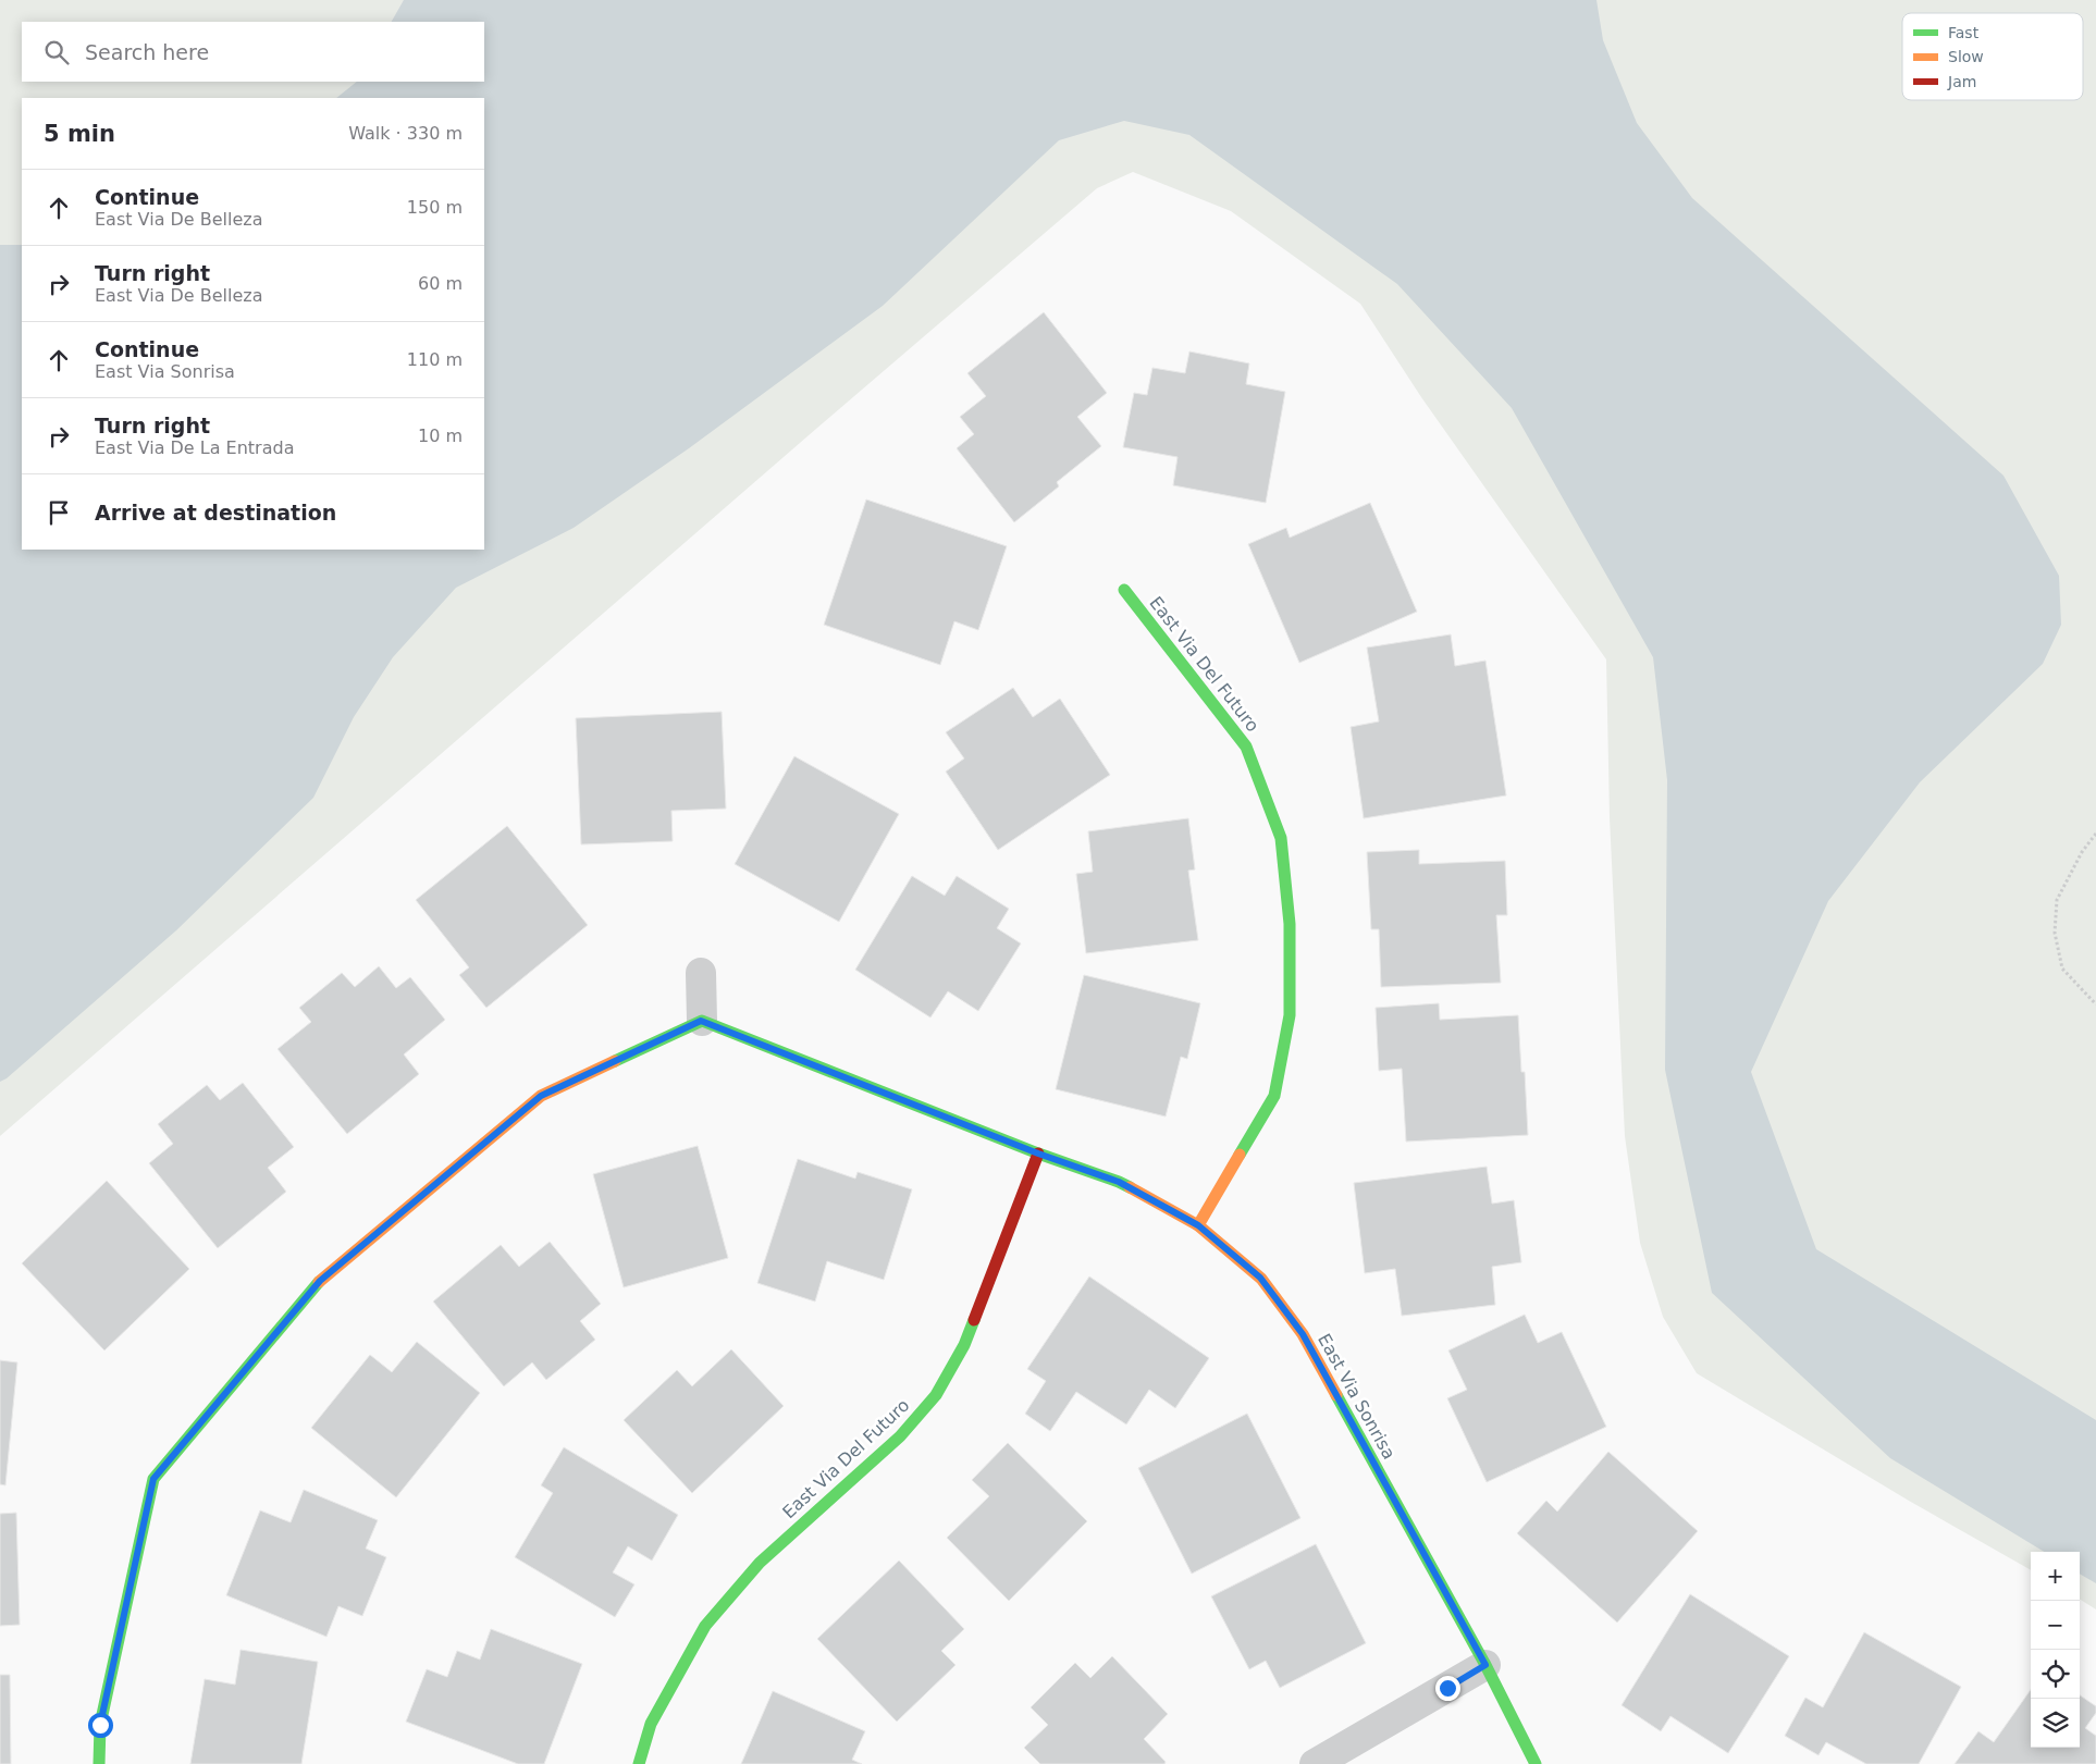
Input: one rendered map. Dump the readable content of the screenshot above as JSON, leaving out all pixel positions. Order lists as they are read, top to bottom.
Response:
{
  "streets": {
    "street": ["East Via Del Futuro", "East Via Sonrisa"]
  },
  "crossings": [
    ["East Via Del Futuro", "East Via Sonrisa"]
  ],
  "legend": ["Fast", "Slow", "Jam"],
  "page": {
    "search": "Search here",
    "heading": ["5 min", "Walk · 330 m"],
    "list": [
      ["Continue", "East Via De Belleza", "150 m"],
      ["Turn right", "East Via De Belleza", "60 m"],
      ["Continue", "East Via Sonrisa", "110 m"],
      ["Turn right", "East Via De La Entrada", "10 m"],
      "Arrive at destination"
    ],
    "map_buttons": ["+", "−"]
  }
}
